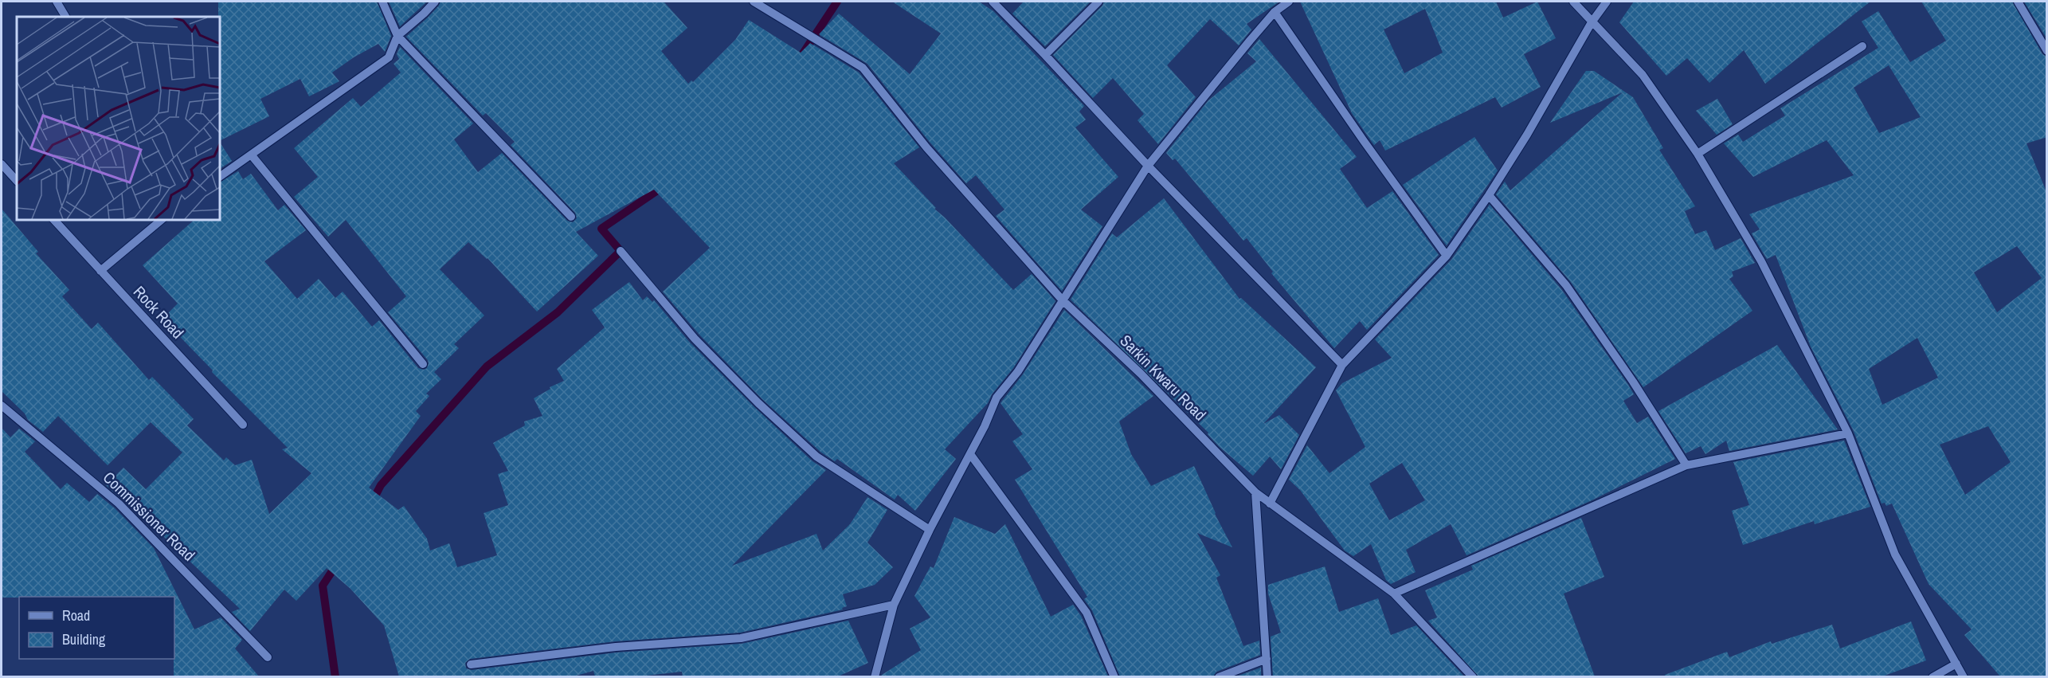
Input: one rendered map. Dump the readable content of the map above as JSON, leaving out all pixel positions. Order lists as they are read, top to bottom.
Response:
{
  "streets": {
    "street": ["Rock Road", "Sarkin Kwaru Road", "Commissioner Road"]
  },
  "legend": ["Road", "Building"]
}
